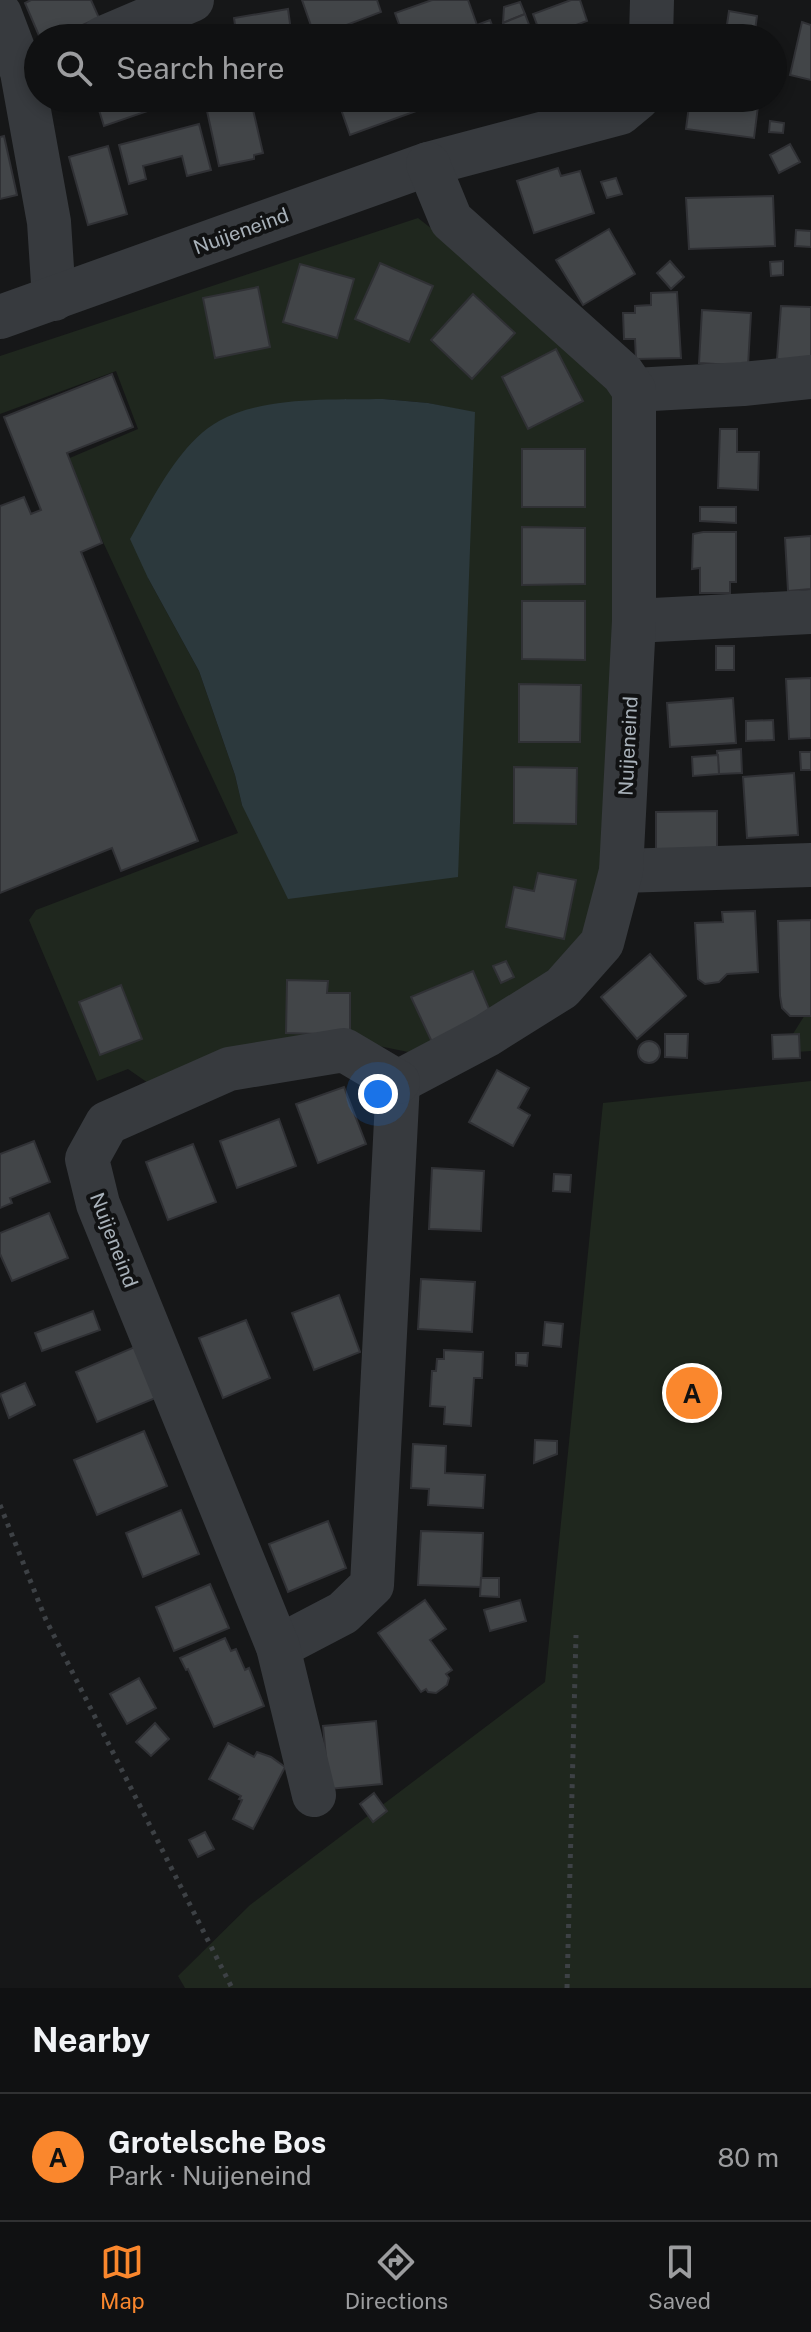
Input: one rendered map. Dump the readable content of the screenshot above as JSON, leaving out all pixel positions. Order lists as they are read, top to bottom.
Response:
{
  "streets": {
    "street": ["Nuijeneind"]
  },
  "page": {
    "search": "Search here",
    "pins": "A",
    "heading": "Nearby",
    "list": [
      {
        "mark": "A",
        "name": "Grotelsche Bos",
        "note": "Park · Nuijeneind",
        "value": "80 m"
      }
    ],
    "nav": ["Map", "Directions", "Saved"]
  }
}
